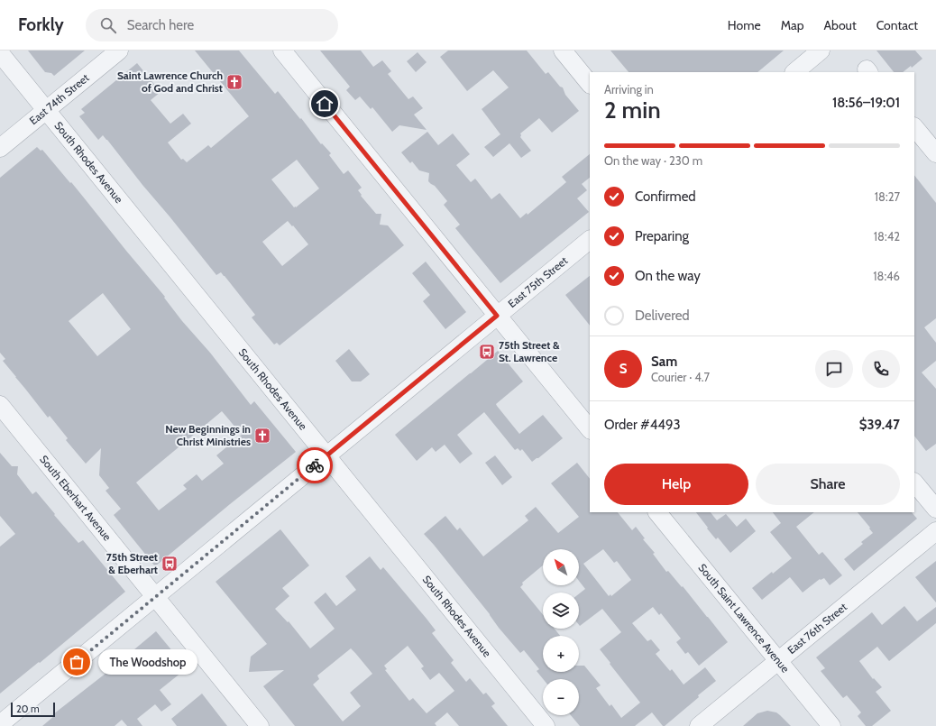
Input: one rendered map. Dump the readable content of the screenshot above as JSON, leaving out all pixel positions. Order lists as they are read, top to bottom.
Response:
{
  "streets": {
    "street": [
      "East 74th Street",
      "South Rhodes Avenue",
      "East 75th Street",
      "South Eberhart Avenue",
      "South Saint Lawrence Avenue",
      "East 76th Street"
    ]
  },
  "crossings": [
    ["East 74th Street", "South Rhodes Avenue"],
    ["South Rhodes Avenue", "East 75th Street"],
    ["East 75th Street", "South Eberhart Avenue"],
    ["South Saint Lawrence Avenue", "East 76th Street"]
  ],
  "places": {
    "church": ["Saint Lawrence Church of God and Christ", "New Beginnings in Christ Ministries"],
    "bus stop": ["75th Street & St. Lawrence", "75th Street & Eberhart"],
    "other": ["The Woodshop"]
  },
  "scale_bar": "20 m",
  "north": "top left",
  "page": {
    "header": "Forkly",
    "search": "Search here",
    "nav": [
      "Home",
      "Map",
      "About",
      "Contact"
    ],
    "heading": ["2 min", "Arriving in", "18:56–19:01"],
    "panel": [
      "Sam",
      "Courier · 4.7",
      "Order #4493",
      "$39.47"
    ],
    "bar": "On the way · 230 m",
    "list": [
      ["Confirmed", "18:27"],
      ["Preparing", "18:42"],
      ["On the way", "18:46"],
      "Delivered"
    ],
    "round": "S",
    "buttons": ["Help", "Share"],
    "map_buttons": ["+", "−"],
    "bubble": "The Woodshop",
    "scale": "20 m"
  }
}
